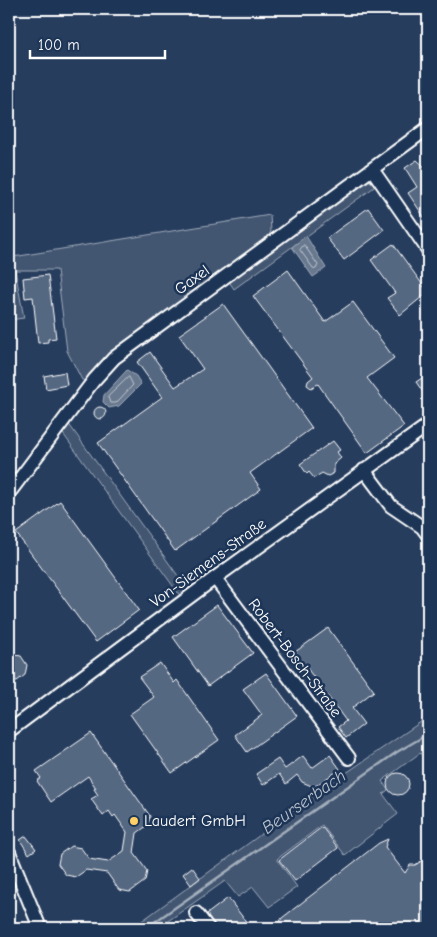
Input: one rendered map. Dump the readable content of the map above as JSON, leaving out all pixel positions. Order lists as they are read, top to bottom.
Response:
{
  "streets": {
    "street": ["Gaxel", "Von-Siemens-Straße", "Robert-Bosch-Straße"]
  },
  "crossings": [
    ["Von-Siemens-Straße", "Robert-Bosch-Straße"]
  ],
  "water": ["Beurserbach"],
  "places": ["Laudert GmbH"],
  "scale_bar": "100 m"
}
